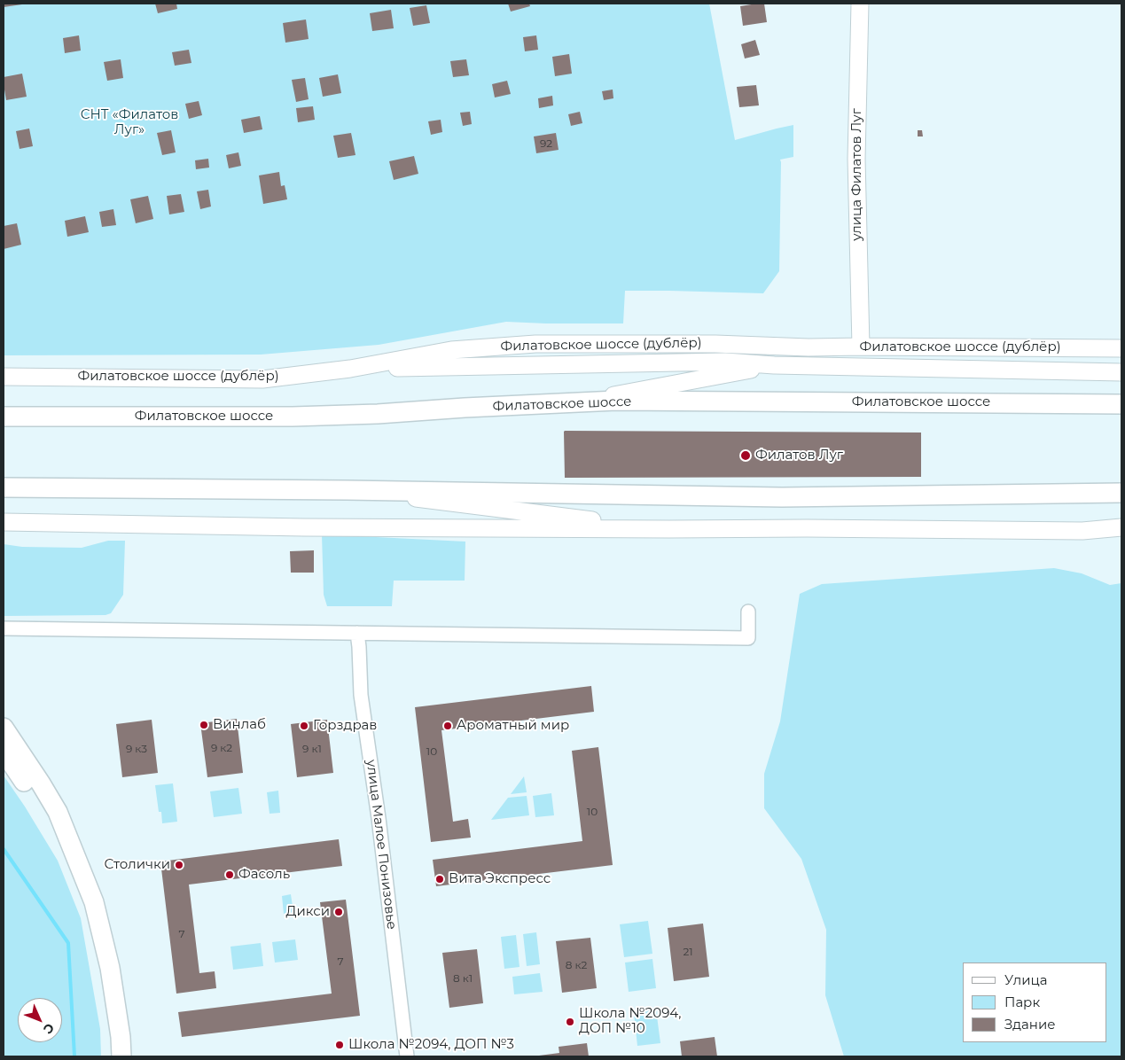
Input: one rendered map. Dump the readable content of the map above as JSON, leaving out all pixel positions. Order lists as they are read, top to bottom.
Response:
{
  "streets": {
    "main road": ["Филатовское шоссе"],
    "street": ["улица Филатов Луг", "Филатовское шоссе (дублёр)", "улица Малое Понизовье"]
  },
  "crossings": [
    ["улица Филатов Луг", "Филатовское шоссе (дублёр)"]
  ],
  "parks": ["СНТ «Филатов Луг»"],
  "places": [
    "Филатов Луг",
    "Винлаб",
    "Горздрав",
    "Ароматный мир",
    "Столички",
    "Фасоль",
    "Вита Экспресс",
    "Дикси",
    "Школа №2094, ДОП №10",
    "Школа №2094, ДОП №3"
  ],
  "house_numbers": [
    "92",
    "9 к2",
    "9 к3",
    "9 к1",
    "10",
    "10",
    "7",
    "21",
    "7",
    "8 к2",
    "8 к1"
  ],
  "legend": ["Улица", "Парк", "Здание"],
  "north": "bottom right"
}
